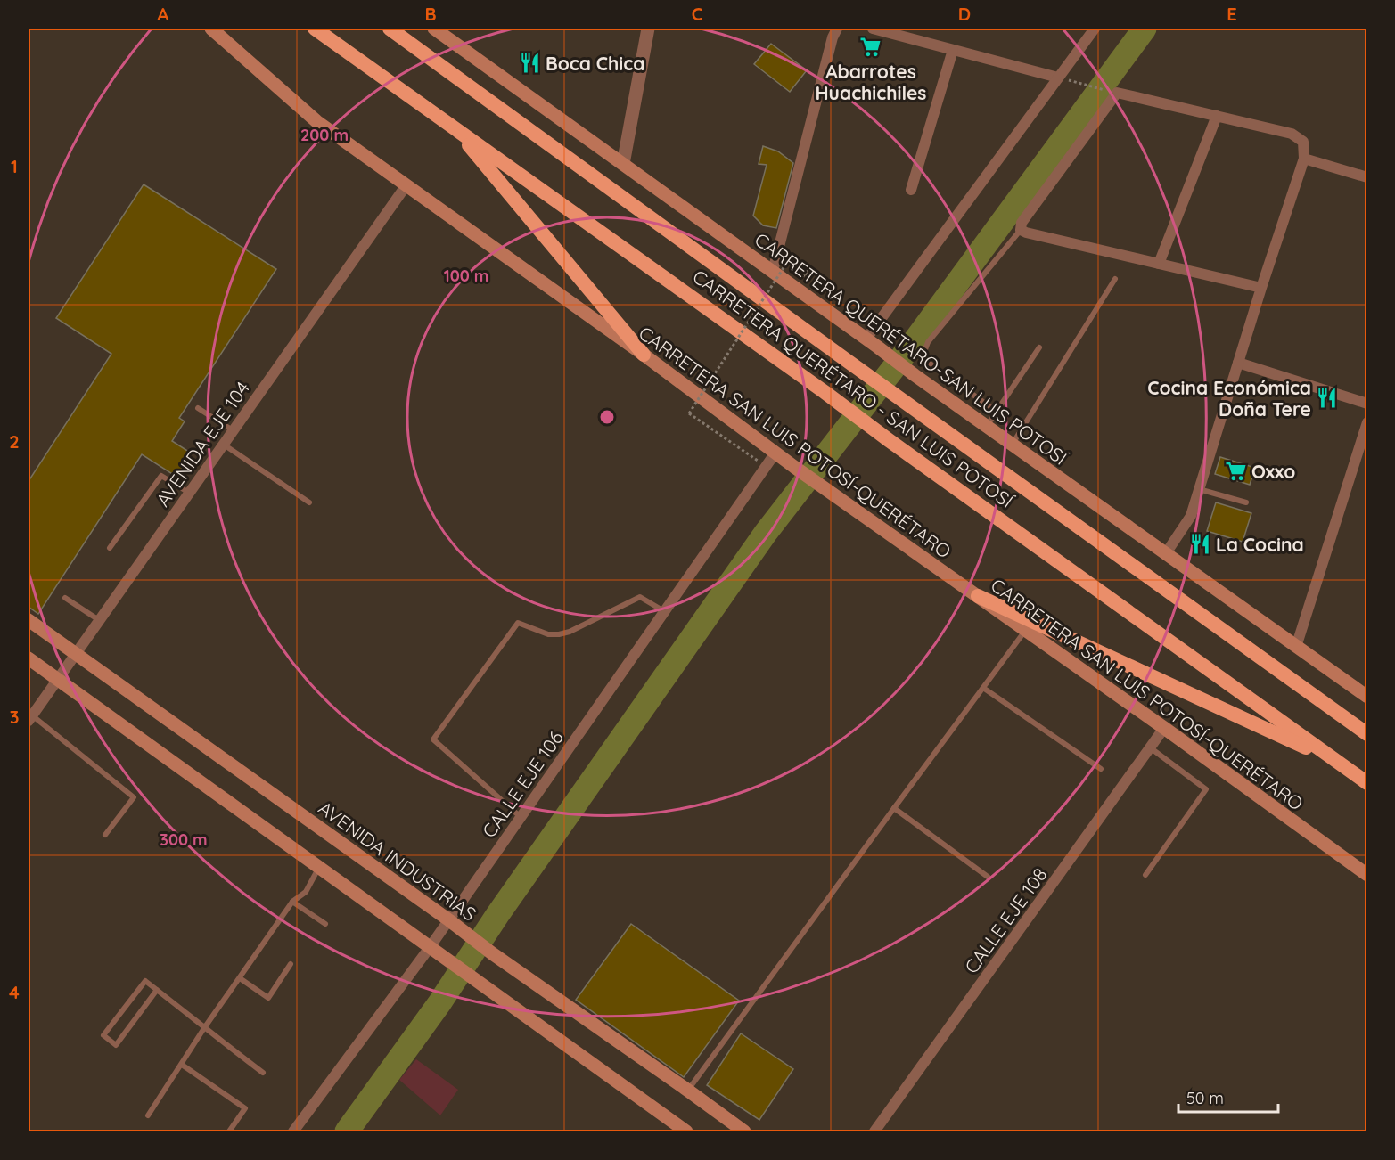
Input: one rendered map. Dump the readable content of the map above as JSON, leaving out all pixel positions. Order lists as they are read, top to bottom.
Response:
{
  "streets": {
    "highway": ["CARRETERA QUERÉTARO - SAN LUIS POTOSÍ"],
    "main road": ["CARRETERA QUERÉTARO-SAN LUIS POTOSÍ", "CARRETERA SAN LUIS POTOSÍ-QUERÉTARO", "AVENIDA INDUSTRIAS"],
    "street": ["AVENIDA EJE 104", "CALLE EJE 106", "CALLE EJE 108"]
  },
  "crossings": [
    ["CARRETERA SAN LUIS POTOSÍ-QUERÉTARO", "AVENIDA EJE 104"],
    ["CARRETERA SAN LUIS POTOSÍ-QUERÉTARO", "CALLE EJE 106"],
    ["CARRETERA SAN LUIS POTOSÍ-QUERÉTARO", "CALLE EJE 108"],
    ["AVENIDA EJE 104", "AVENIDA INDUSTRIAS"],
    ["CALLE EJE 106", "AVENIDA INDUSTRIAS"]
  ],
  "places": {
    "supermarket": ["Abarrotes Huachichiles", "Oxxo"],
    "restaurant": ["Boca Chica", "Cocina Económica Doña Tere", "La Cocina"]
  },
  "scale_bar": "50 m",
  "grid": {
    "columns": [
      "A",
      "B",
      "C",
      "D",
      "E"
    ],
    "rows": [
      "1",
      "2",
      "3",
      "4"
    ]
  },
  "rings": ["200 m", "100 m", "300 m"]
}
